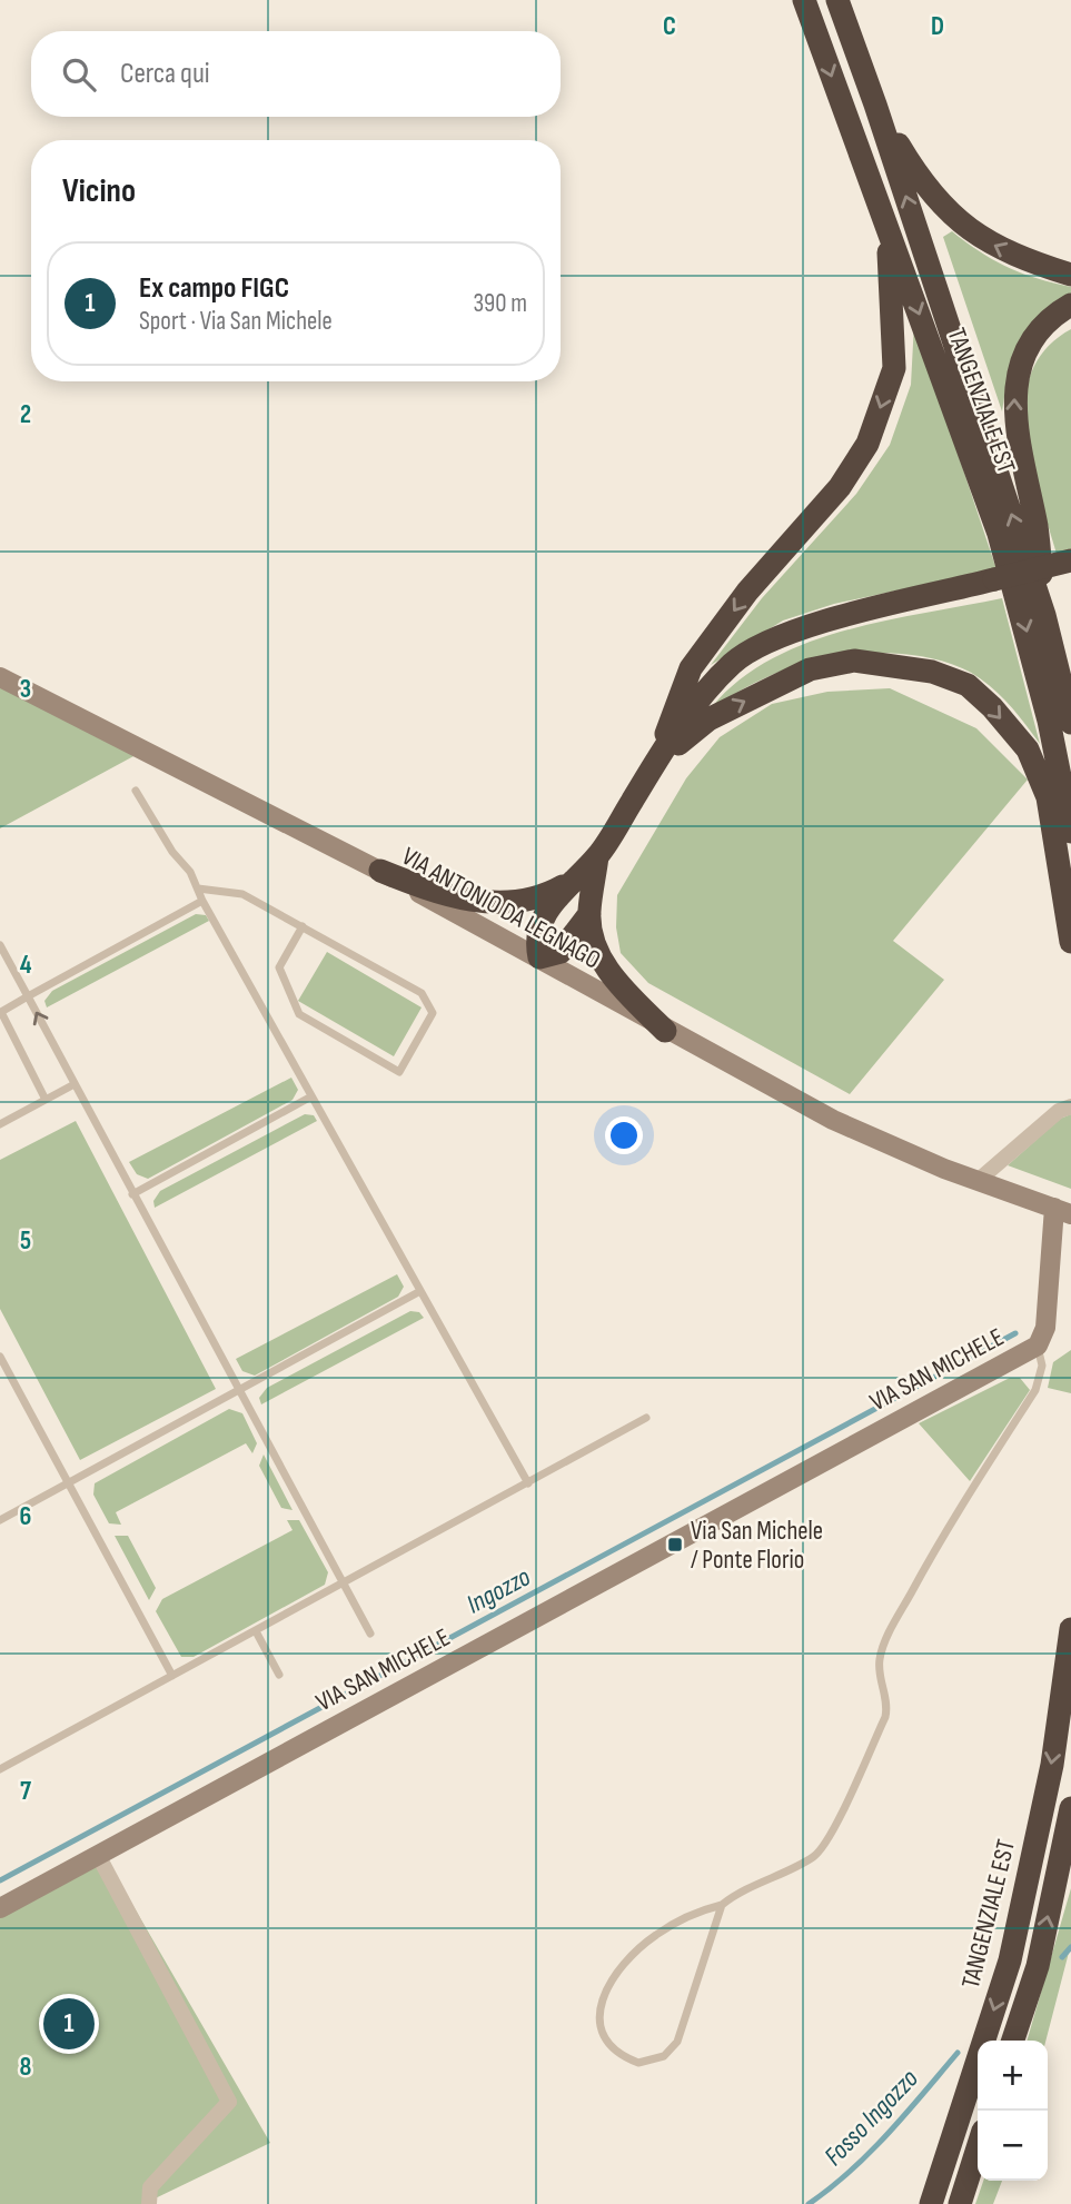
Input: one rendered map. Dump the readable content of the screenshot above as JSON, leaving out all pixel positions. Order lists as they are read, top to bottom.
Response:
{
  "streets": {
    "highway": ["TANGENZIALE EST"],
    "street": ["VIA ANTONIO DA LEGNAGO", "VIA SAN MICHELE"]
  },
  "crossings": [
    ["VIA ANTONIO DA LEGNAGO", "VIA SAN MICHELE"]
  ],
  "water": ["Ingozzo", "Fosso Ingozzo"],
  "places": {
    "transit": ["Via San Michele / Ponte Florio"]
  },
  "page": {
    "search": "Cerca qui",
    "heading": "Vicino",
    "list": [
      {
        "mark": "1",
        "name": "Ex campo FIGC",
        "note": "Sport · Via San Michele",
        "value": "390 m"
      }
    ],
    "pins": "1",
    "map_buttons": ["+", "−"]
  },
  "grid": {
    "columns": ["C", "D"],
    "rows": [
      "2",
      "3",
      "4",
      "5",
      "6",
      "7",
      "8"
    ]
  }
}
